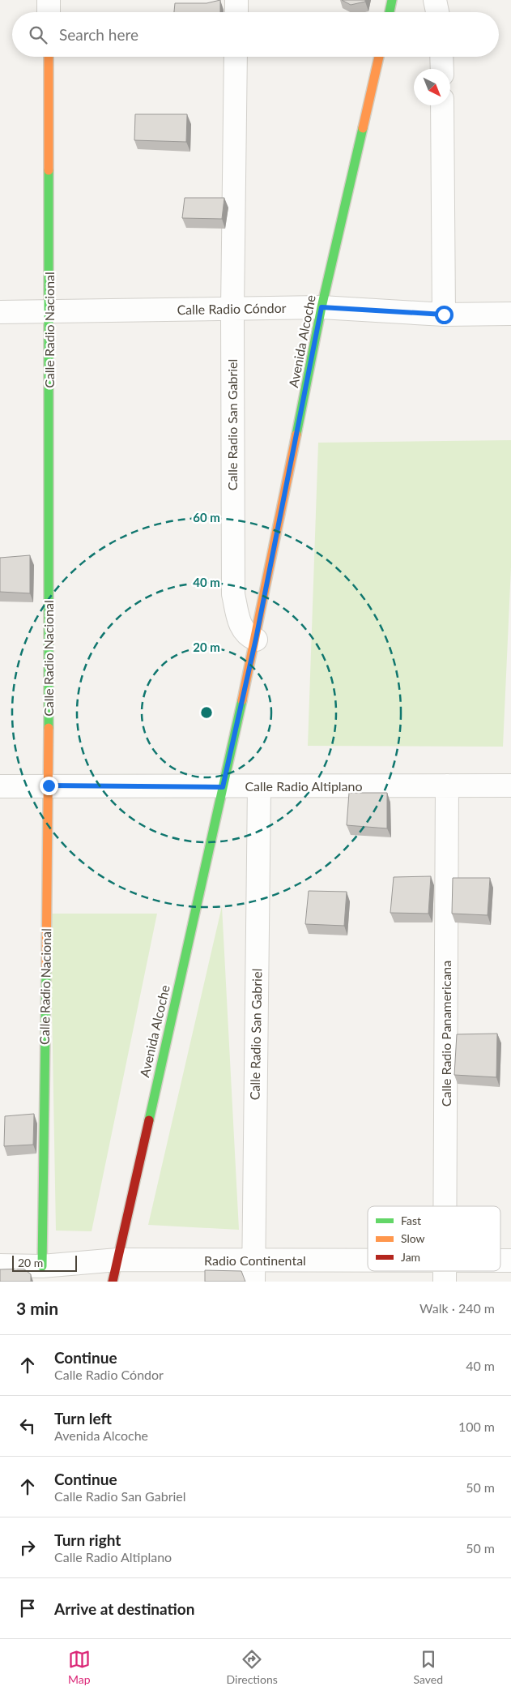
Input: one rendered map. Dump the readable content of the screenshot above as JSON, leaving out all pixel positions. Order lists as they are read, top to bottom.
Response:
{
  "streets": {
    "street": [
      "Calle Radio Cóndor",
      "Calle Radio Nacional",
      "Avenida Alcoche",
      "Calle Radio San Gabriel",
      "Calle Radio Altiplano",
      "Calle Radio Panamericana",
      "Radio Continental"
    ]
  },
  "crossings": [
    ["Calle Radio Cóndor", "Calle Radio Nacional"],
    ["Calle Radio Cóndor", "Avenida Alcoche"],
    ["Calle Radio Cóndor", "Calle Radio San Gabriel"],
    ["Calle Radio Nacional", "Calle Radio Altiplano"],
    ["Calle Radio Nacional", "Radio Continental"],
    ["Avenida Alcoche", "Calle Radio San Gabriel"],
    ["Avenida Alcoche", "Calle Radio Altiplano"],
    ["Avenida Alcoche", "Radio Continental"],
    ["Calle Radio San Gabriel", "Calle Radio Altiplano"],
    ["Calle Radio San Gabriel", "Radio Continental"],
    ["Calle Radio Altiplano", "Calle Radio Panamericana"]
  ],
  "legend": ["Fast", "Slow", "Jam"],
  "scale_bar": "20 m",
  "north": "bottom right",
  "page": {
    "search": "Search here",
    "scale": "20 m",
    "heading": ["3 min", "Walk · 240 m"],
    "list": [
      ["Continue", "Calle Radio Cóndor", "40 m"],
      ["Turn left", "Avenida Alcoche", "100 m"],
      ["Continue", "Calle Radio San Gabriel", "50 m"],
      ["Turn right", "Calle Radio Altiplano", "50 m"],
      "Arrive at destination"
    ],
    "nav": ["Map", "Directions", "Saved"]
  },
  "rings": ["60 m", "40 m", "20 m"]
}
